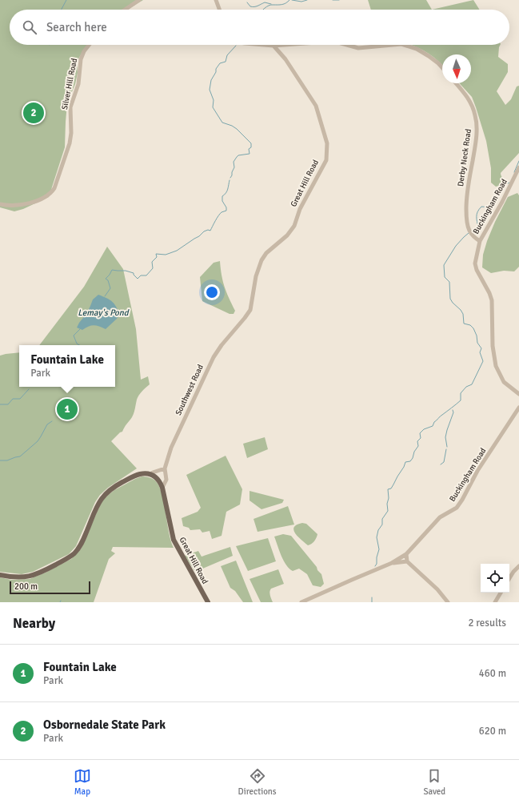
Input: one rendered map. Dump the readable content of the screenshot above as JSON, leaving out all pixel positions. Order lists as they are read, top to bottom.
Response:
{
  "streets": {
    "main road": ["Great Hill Road"],
    "street": [
      "Silver Hill Road",
      "Derby Neck Road",
      "Buckingham Road",
      "Southwest Road"
    ]
  },
  "crossings": [
    ["Derby Neck Road", "Buckingham Road"],
    ["Great Hill Road", "Southwest Road"]
  ],
  "water": ["Lemay's Pond"],
  "scale_bar": "200 m",
  "north": "bottom",
  "page": {
    "search": "Search here",
    "pins": ["2", "1"],
    "popup": ["Fountain Lake", "Park"],
    "scale": "200 m",
    "heading": ["Nearby", "2 results"],
    "list": [
      {
        "mark": "1",
        "name": "Fountain Lake",
        "note": "Park",
        "value": "460 m"
      },
      {
        "mark": "2",
        "name": "Osbornedale State Park",
        "note": "Park",
        "value": "620 m"
      }
    ],
    "nav": ["Map", "Directions", "Saved"]
  }
}
